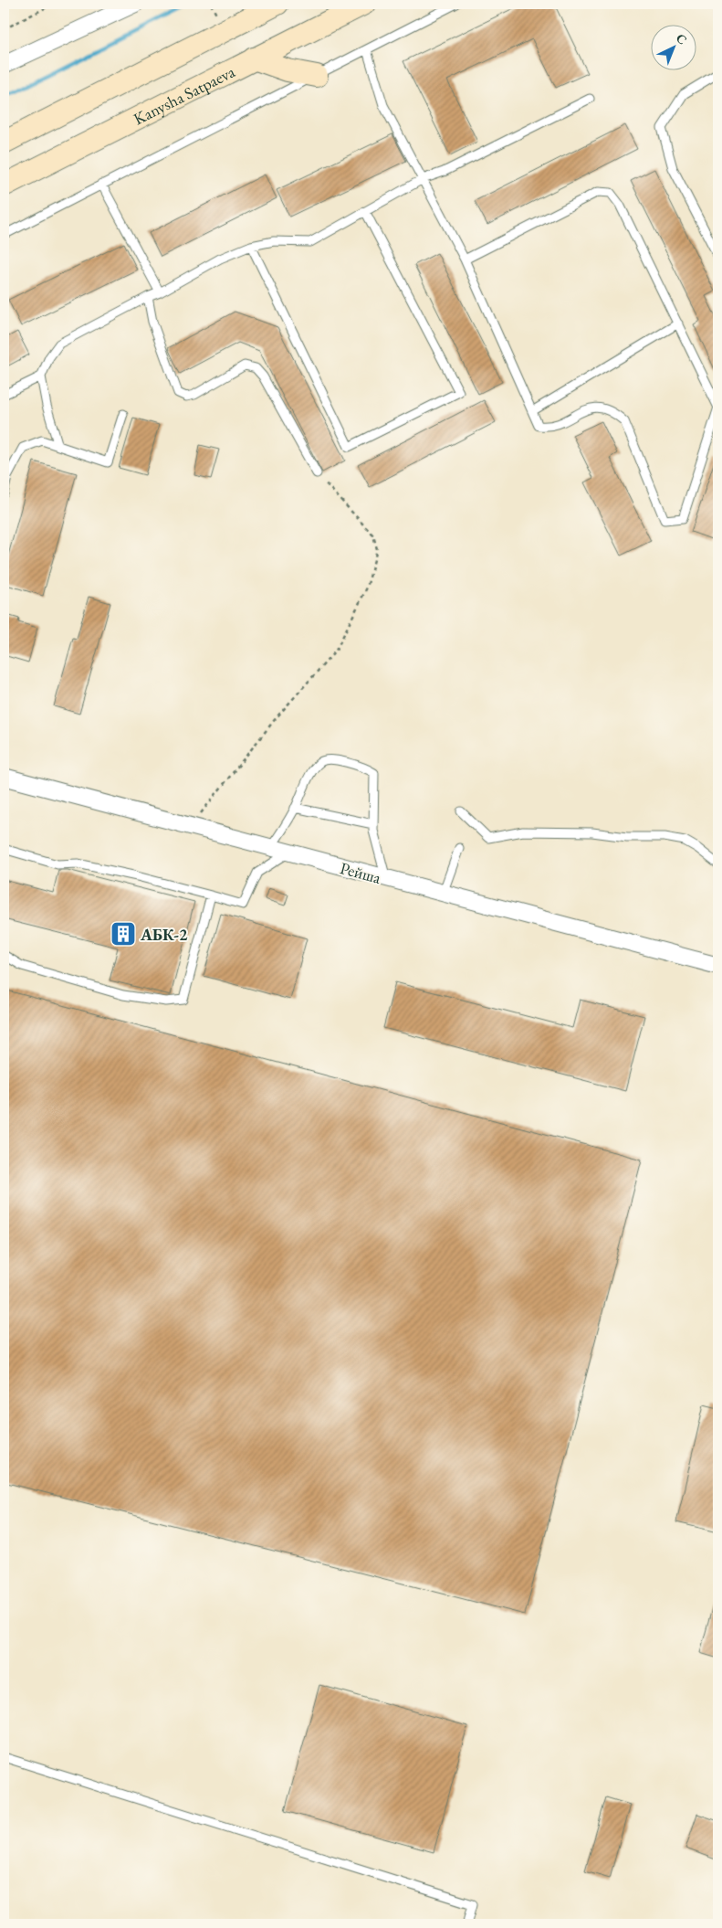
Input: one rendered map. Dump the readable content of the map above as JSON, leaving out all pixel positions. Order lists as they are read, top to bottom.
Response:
{
  "streets": {
    "main road": ["Kanysha Satpaeva"],
    "street": ["Рейша"]
  },
  "places": {
    "building": ["АБК-2"]
  },
  "north": "top right"
}
